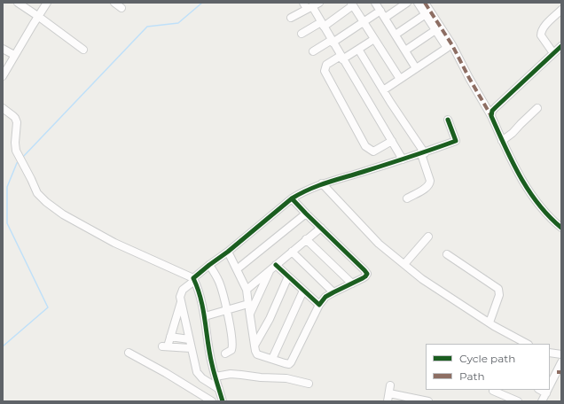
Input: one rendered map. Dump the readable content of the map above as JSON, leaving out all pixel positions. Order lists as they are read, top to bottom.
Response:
{
  "legend": ["Cycle path", "Path"]
}
